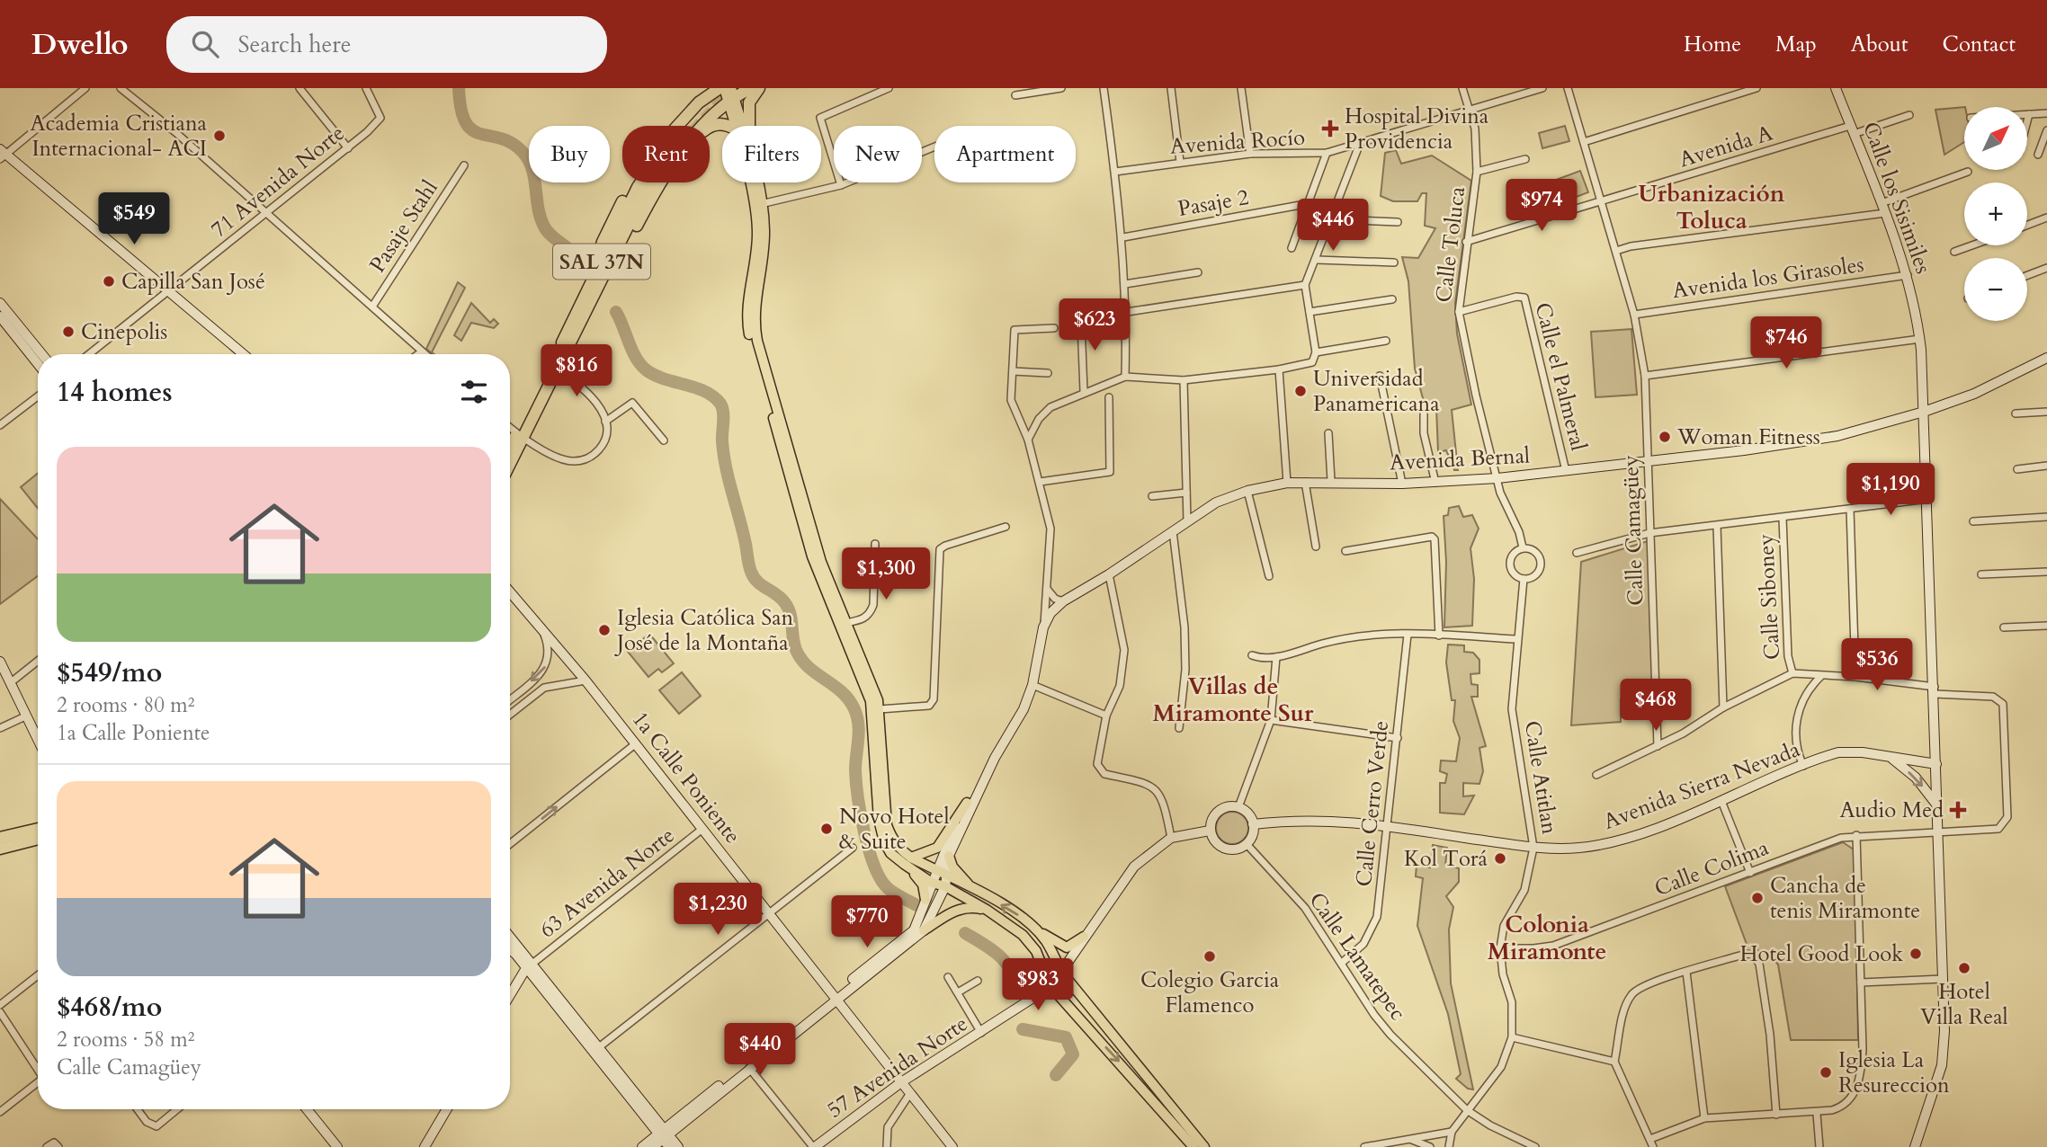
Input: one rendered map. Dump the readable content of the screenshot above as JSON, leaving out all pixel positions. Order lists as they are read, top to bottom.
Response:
{
  "streets": {
    "highway": ["SAL 37N"],
    "main road": [
      "Calle los Sisimiles",
      "Avenida Bernal",
      "1a Calle Poniente",
      "Avenida Sierra Nevada",
      "57 Avenida Norte"
    ],
    "street": [
      "Avenida Rocío",
      "Avenida A",
      "71 Avenida Norte",
      "Pasaje 2",
      "Pasaje Stahl",
      "Calle Toluca",
      "Avenida los Girasoles",
      "Calle el Palmeral",
      "Calle Camagüey",
      "Calle Siboney",
      "Calle Atitlan",
      "Calle Cerro Verde",
      "Calle Colima",
      "63 Avenida Norte",
      "Calle Lamatepec"
    ]
  },
  "crossings": [
    ["Avenida Rocío", "Calle Toluca"],
    ["Avenida A", "Calle los Sisimiles"],
    ["Avenida A", "Calle Toluca"],
    ["Avenida A", "Calle Camagüey"],
    ["Calle los Sisimiles", "Avenida los Girasoles"],
    ["Calle los Sisimiles", "Avenida Bernal"],
    ["Calle los Sisimiles", "Avenida Sierra Nevada"],
    ["Calle los Sisimiles", "Calle Colima"],
    ["Calle Toluca", "Calle el Palmeral"],
    ["Calle Toluca", "Avenida Bernal"],
    ["Calle Toluca", "Calle Atitlan"],
    ["Avenida los Girasoles", "Calle Camagüey"],
    ["Calle el Palmeral", "Avenida Bernal"],
    ["Avenida Bernal", "Calle Camagüey"],
    ["Avenida Bernal", "1a Calle Poniente"],
    ["1a Calle Poniente", "63 Avenida Norte"],
    ["1a Calle Poniente", "57 Avenida Norte"],
    ["Calle Atitlan", "Avenida Sierra Nevada"],
    ["Calle Atitlan", "Calle Colima"],
    ["Calle Atitlan", "Calle Lamatepec"],
    ["Avenida Sierra Nevada", "Calle Cerro Verde"],
    ["Avenida Sierra Nevada", "Calle Lamatepec"],
    ["Calle Cerro Verde", "Calle Lamatepec"]
  ],
  "districts": ["Urbanización Toluca", "Villas de Miramonte Sur", "Colonia Miramonte"],
  "places": {
    "health": ["Hospital Divina Providencia", "Audio Med"],
    "other": [
      "Academia Cristiana Internacional- ACI",
      "Capilla San José",
      "Cinepolis",
      "Universidad Panamericana",
      "Woman Fitness",
      "Iglesia Católica San José de la Montaña",
      "Novo Hotel & Suite",
      "Kol Torá",
      "Cancha de tenis Miramonte",
      "Hotel Good Look",
      "Colegio Garcia Flamenco",
      "Hotel Villa Real",
      "Iglesia La Resureccion"
    ]
  },
  "north": "top right",
  "page": {
    "header": "Dwello",
    "search": "Search here",
    "nav": [
      "Home",
      "Map",
      "About",
      "Contact"
    ],
    "map_buttons": ["+", "−"],
    "chip": [
      "Buy",
      "Rent",
      "Filters",
      "New",
      "Apartment"
    ],
    "price": [
      "$974",
      "$549",
      "$446",
      "$623",
      "$746",
      "$816",
      "$1,190",
      "$1,300",
      "$536",
      "$468",
      "$1,230",
      "$770",
      "$983",
      "$440"
    ],
    "heading": "14 homes",
    "list": [
      {
        "name": "$549/mo",
        "note": "2 rooms · 80 m² · 1a Calle Poniente"
      },
      {
        "name": "$468/mo",
        "note": "2 rooms · 58 m² · Calle Camagüey"
      }
    ]
  }
}
